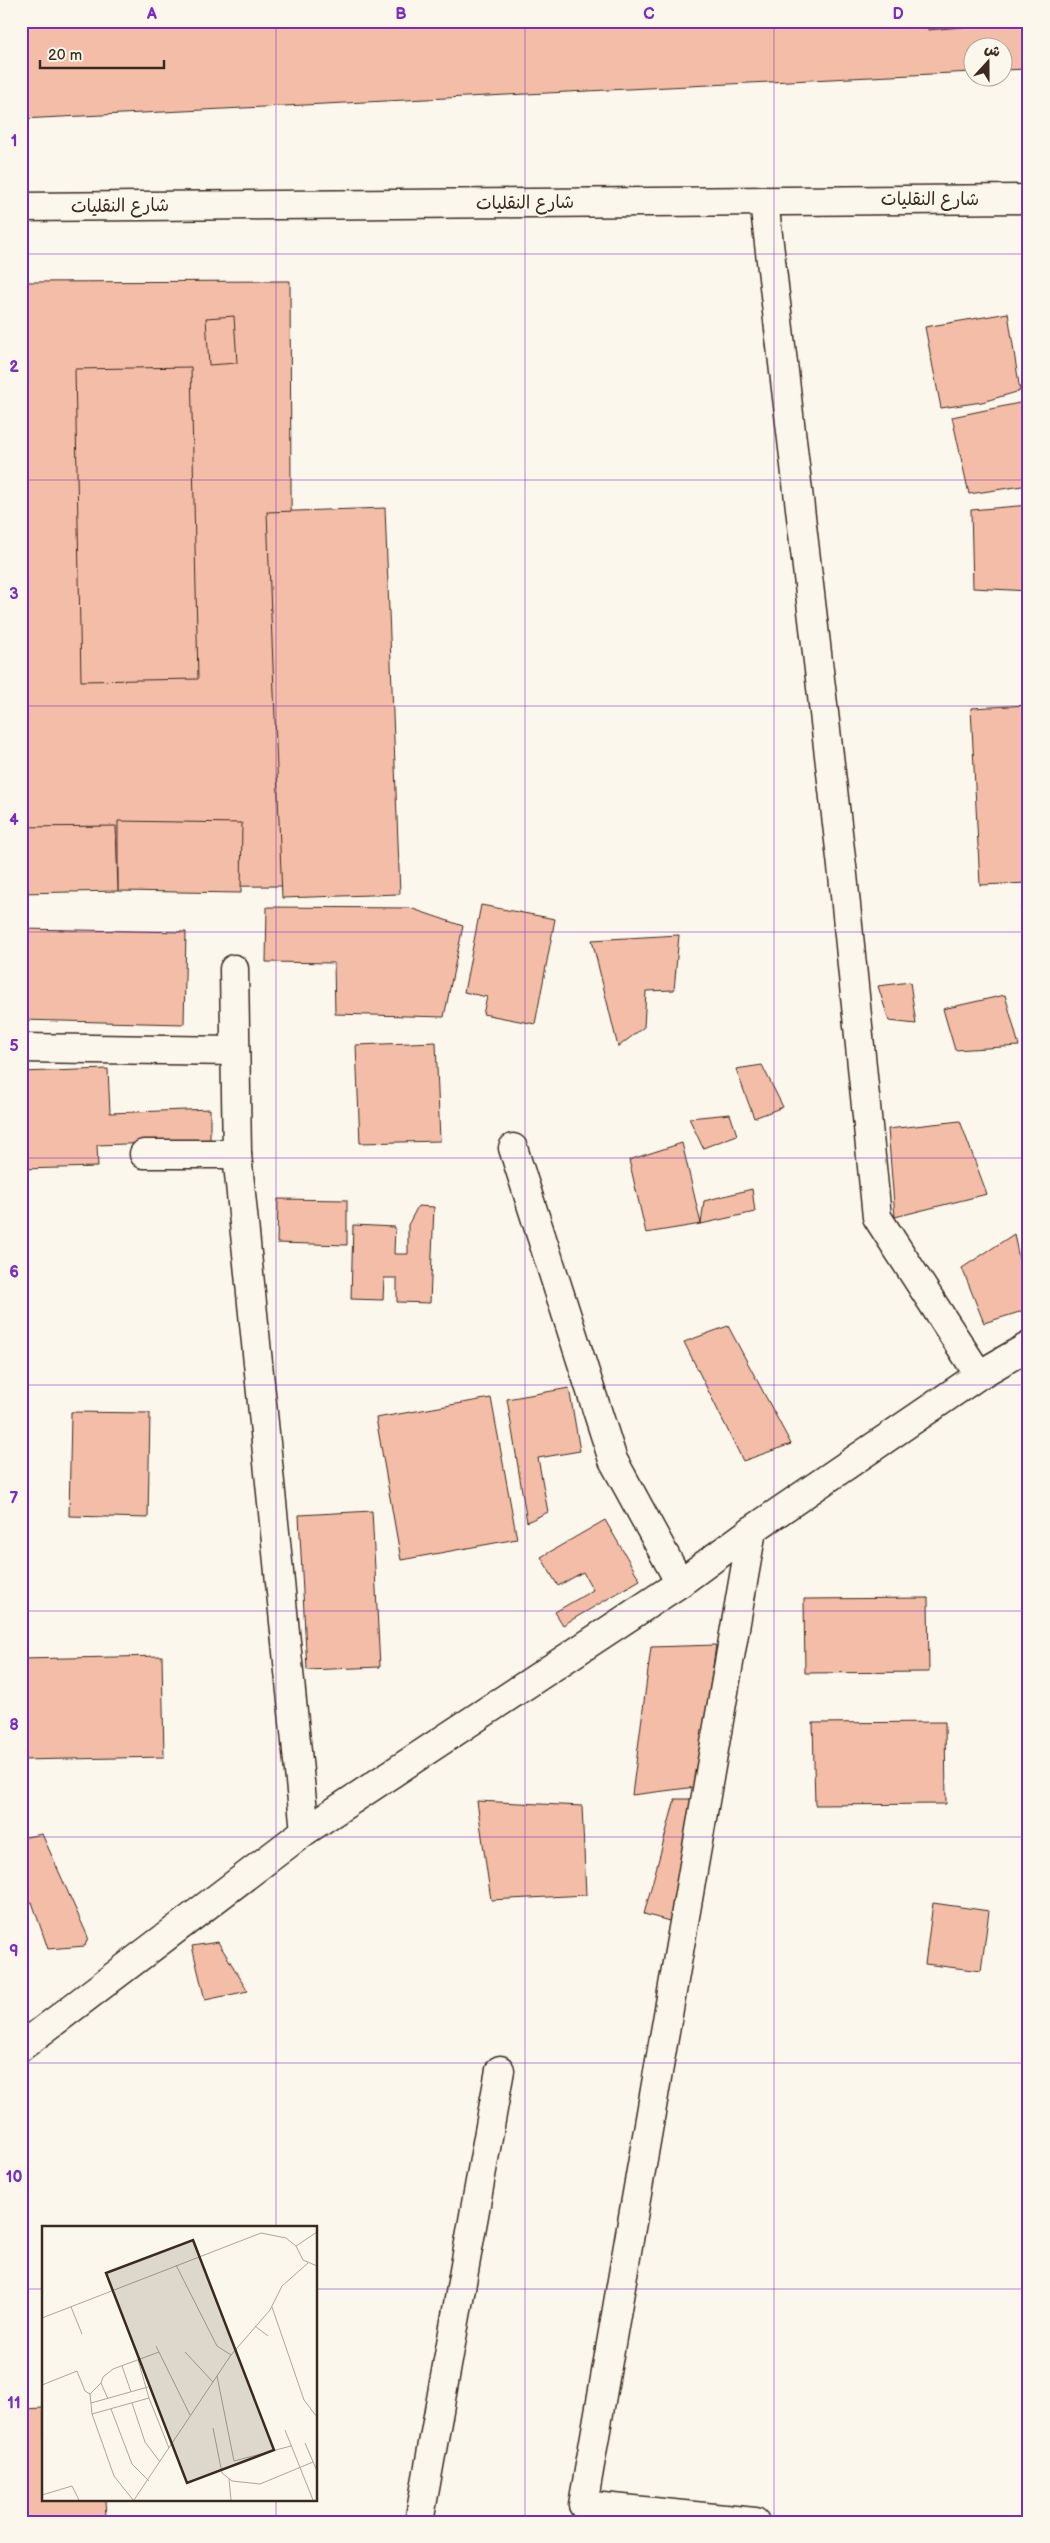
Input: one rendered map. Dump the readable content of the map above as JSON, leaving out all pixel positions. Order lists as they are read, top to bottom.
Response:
{
  "streets": {
    "street": ["شارع النقليات"]
  },
  "scale_bar": "20 m",
  "north": "top",
  "grid": {
    "columns": [
      "A",
      "B",
      "C",
      "D"
    ],
    "rows": [
      "1",
      "2",
      "3",
      "4",
      "5",
      "6",
      "7",
      "8",
      "9",
      "10",
      "11"
    ]
  }
}
